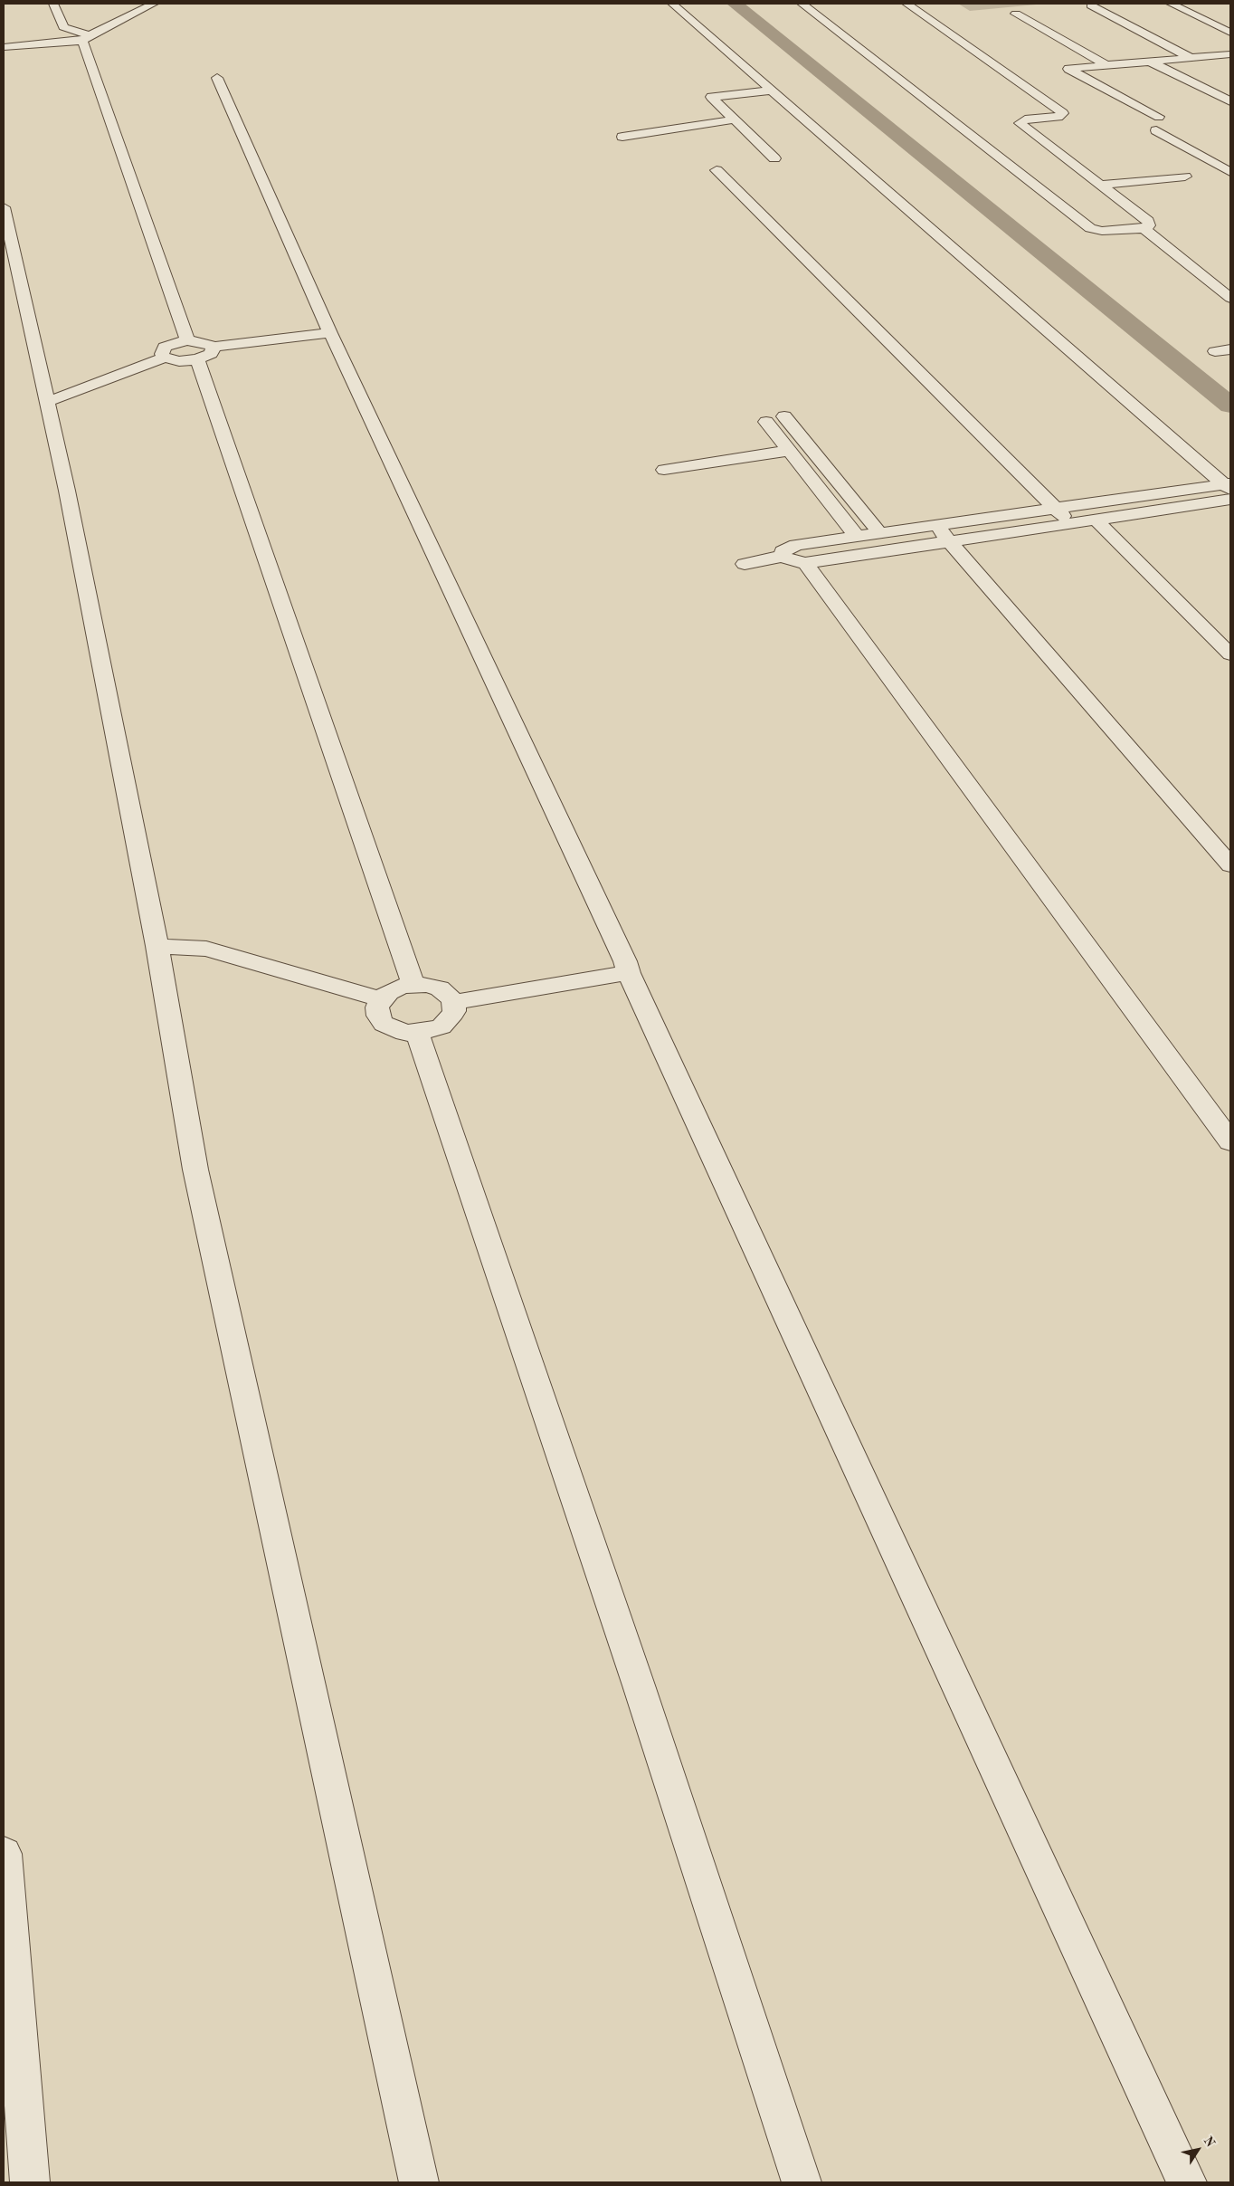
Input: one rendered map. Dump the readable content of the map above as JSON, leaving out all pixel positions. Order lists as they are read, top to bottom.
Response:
{
  "north": "top right"
}
